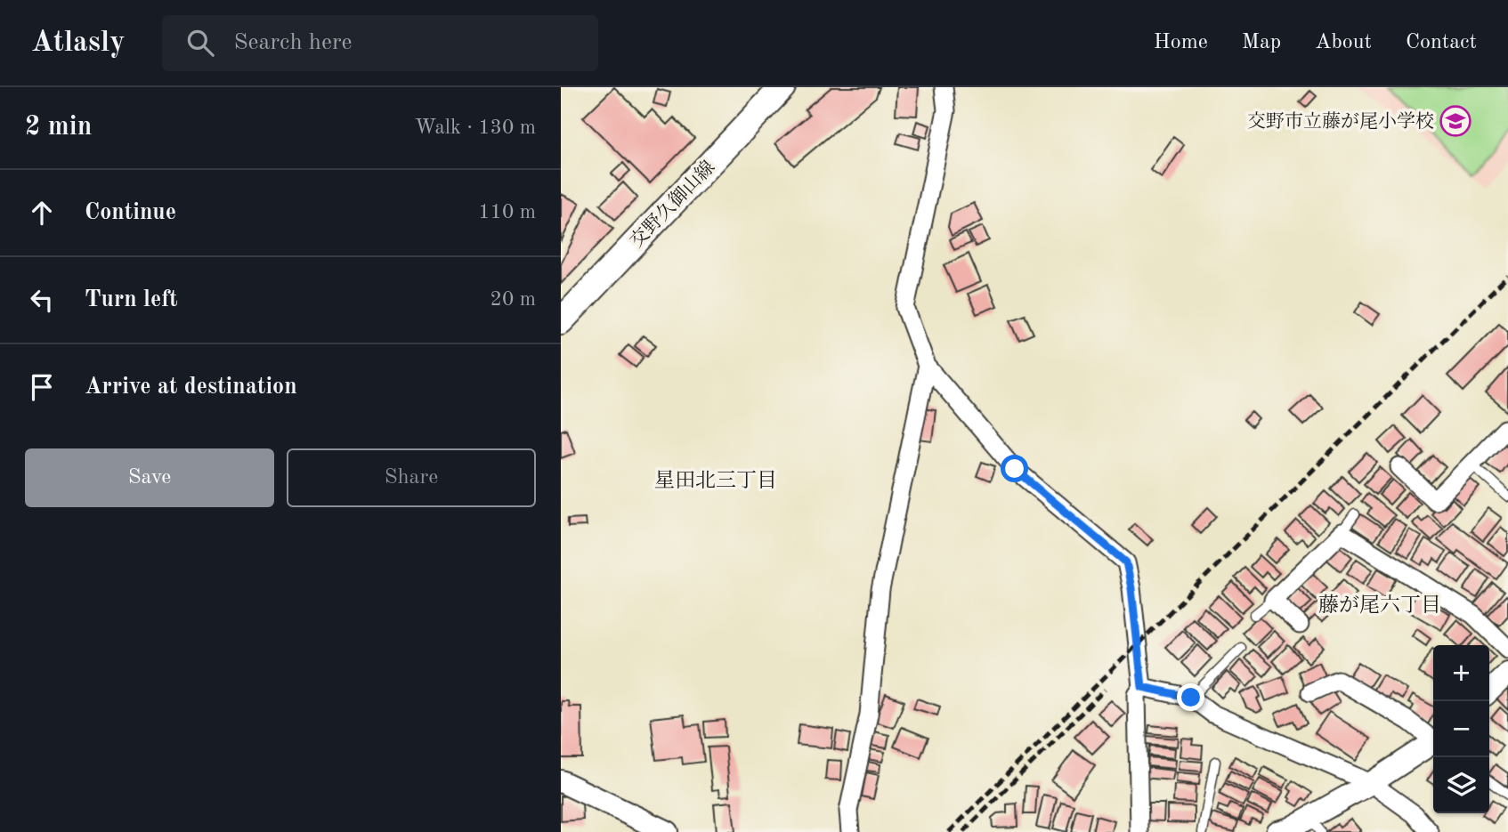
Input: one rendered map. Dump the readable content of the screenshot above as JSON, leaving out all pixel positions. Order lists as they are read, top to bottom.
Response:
{
  "streets": {
    "main road": ["交野久御山線"]
  },
  "districts": ["星田北三丁目", "藤が尾六丁目"],
  "places": {
    "school or university": ["交野市立藤が尾小学校"]
  },
  "page": {
    "header": "Atlasly",
    "search": "Search here",
    "nav": [
      "Home",
      "Map",
      "About",
      "Contact"
    ],
    "heading": ["2 min", "Walk · 130 m"],
    "list": [
      ["Continue", "110 m"],
      ["Turn left", "20 m"],
      "Arrive at destination"
    ],
    "buttons": ["Save", "Share"],
    "map_buttons": ["+", "−"]
  }
}
